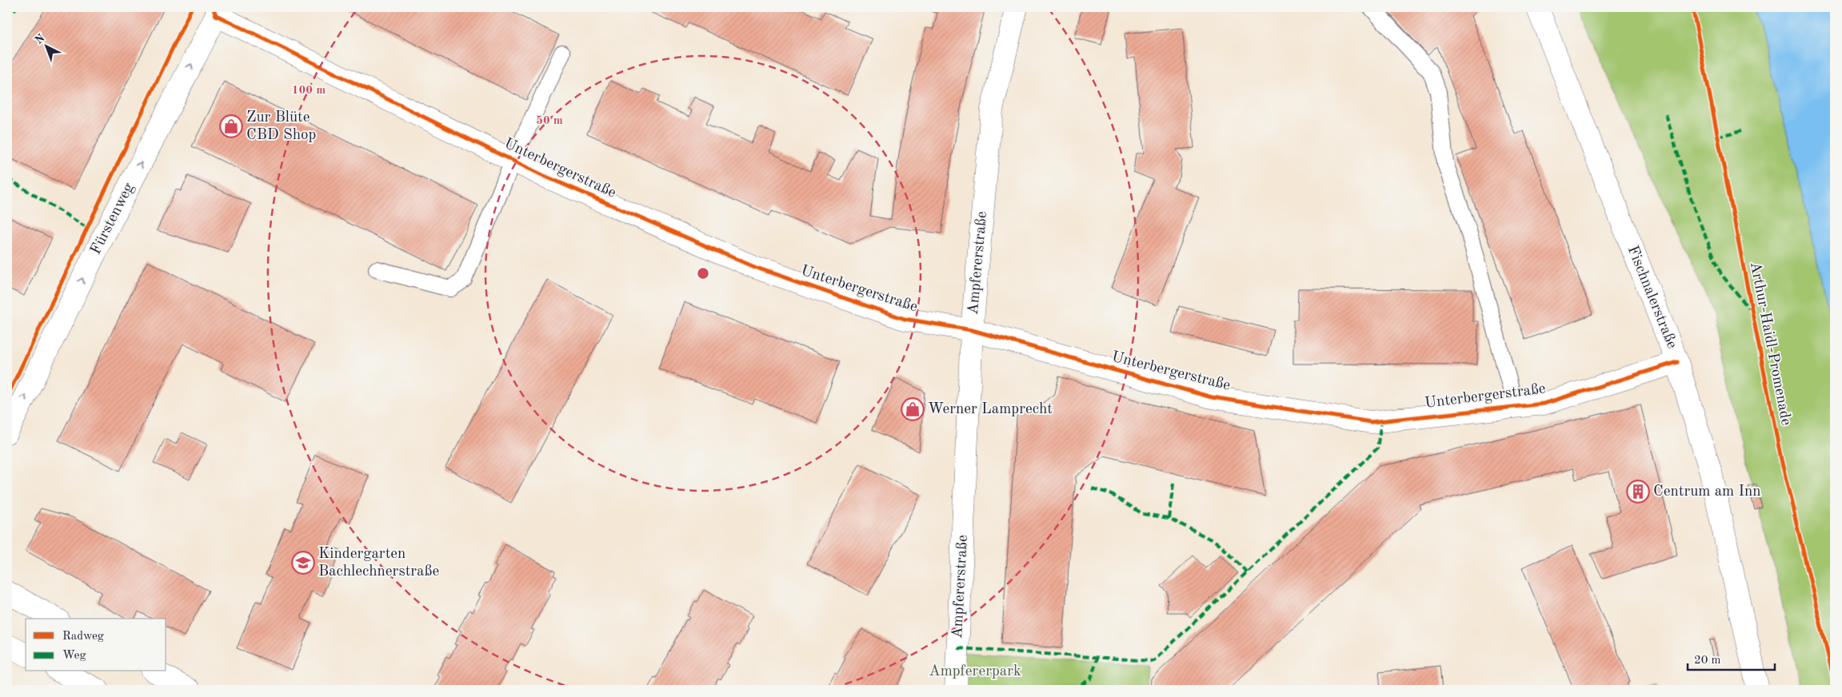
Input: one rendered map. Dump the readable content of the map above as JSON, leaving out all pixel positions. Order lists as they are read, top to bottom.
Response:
{
  "streets": {
    "street": [
      "Unterbergerstraße",
      "Fürstenweg",
      "Ampfererstraße",
      "Fischnalerstraße"
    ],
    "cycle path": ["Arthur-Haidl-Promenade"]
  },
  "crossings": [
    ["Unterbergerstraße", "Fürstenweg"],
    ["Unterbergerstraße", "Ampfererstraße"],
    ["Unterbergerstraße", "Fischnalerstraße"]
  ],
  "one_way": ["Fürstenweg"],
  "parks": ["Ampfererpark"],
  "places": {
    "shop": ["Zur Blüte CBD Shop", "Werner Lamprecht"],
    "building": ["Centrum am Inn"],
    "school or university": ["Kindergarten Bachlechnerstraße"]
  },
  "legend": ["Radweg", "Weg"],
  "scale_bar": "20 m",
  "north": "top left",
  "rings": ["100 m", "50 m"]
}
